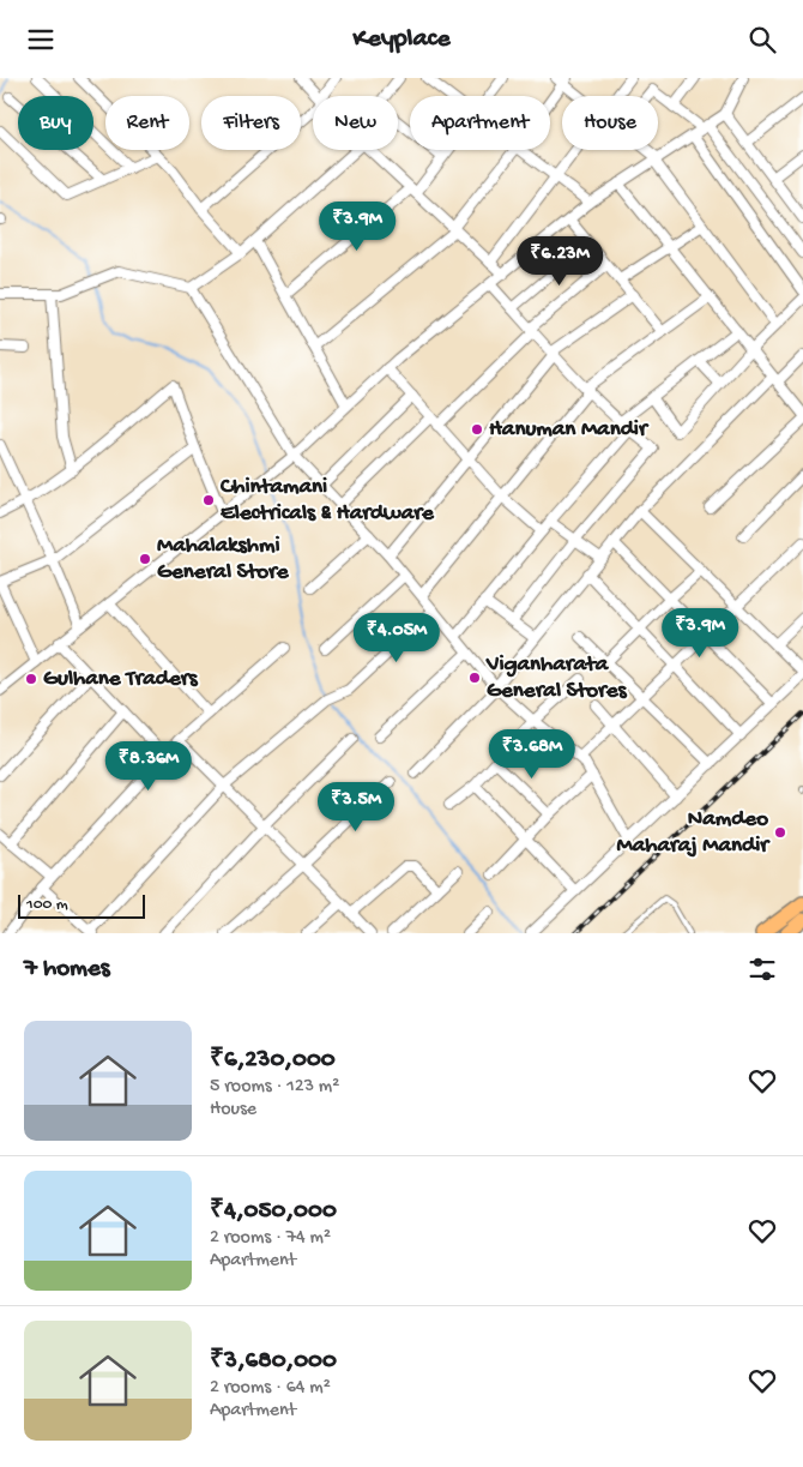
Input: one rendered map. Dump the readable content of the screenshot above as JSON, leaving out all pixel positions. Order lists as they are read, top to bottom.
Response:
{
  "places": [
    "Hanuman Mandir",
    "Chintamani Electricals & Hardware",
    "Mahalakshmi General Store",
    "Viganharata General Stores",
    "Gulhane Traders",
    "Namdeo Maharaj Mandir"
  ],
  "scale_bar": "100 m",
  "page": {
    "header": "Keyplace",
    "chip": [
      "Buy",
      "Rent",
      "Filters",
      "New",
      "Apartment",
      "House"
    ],
    "price": [
      "₹3.9M",
      "₹6.23M",
      "₹3.9M",
      "₹4.05M",
      "₹3.68M",
      "₹8.36M",
      "₹3.5M"
    ],
    "scale": "100 m",
    "heading": "7 homes",
    "list": [
      {
        "name": "₹6,230,000",
        "note": "5 rooms · 123 m² · House"
      },
      {
        "name": "₹4,050,000",
        "note": "2 rooms · 74 m² · Apartment"
      },
      {
        "name": "₹3,680,000",
        "note": "2 rooms · 64 m² · Apartment"
      }
    ]
  }
}
